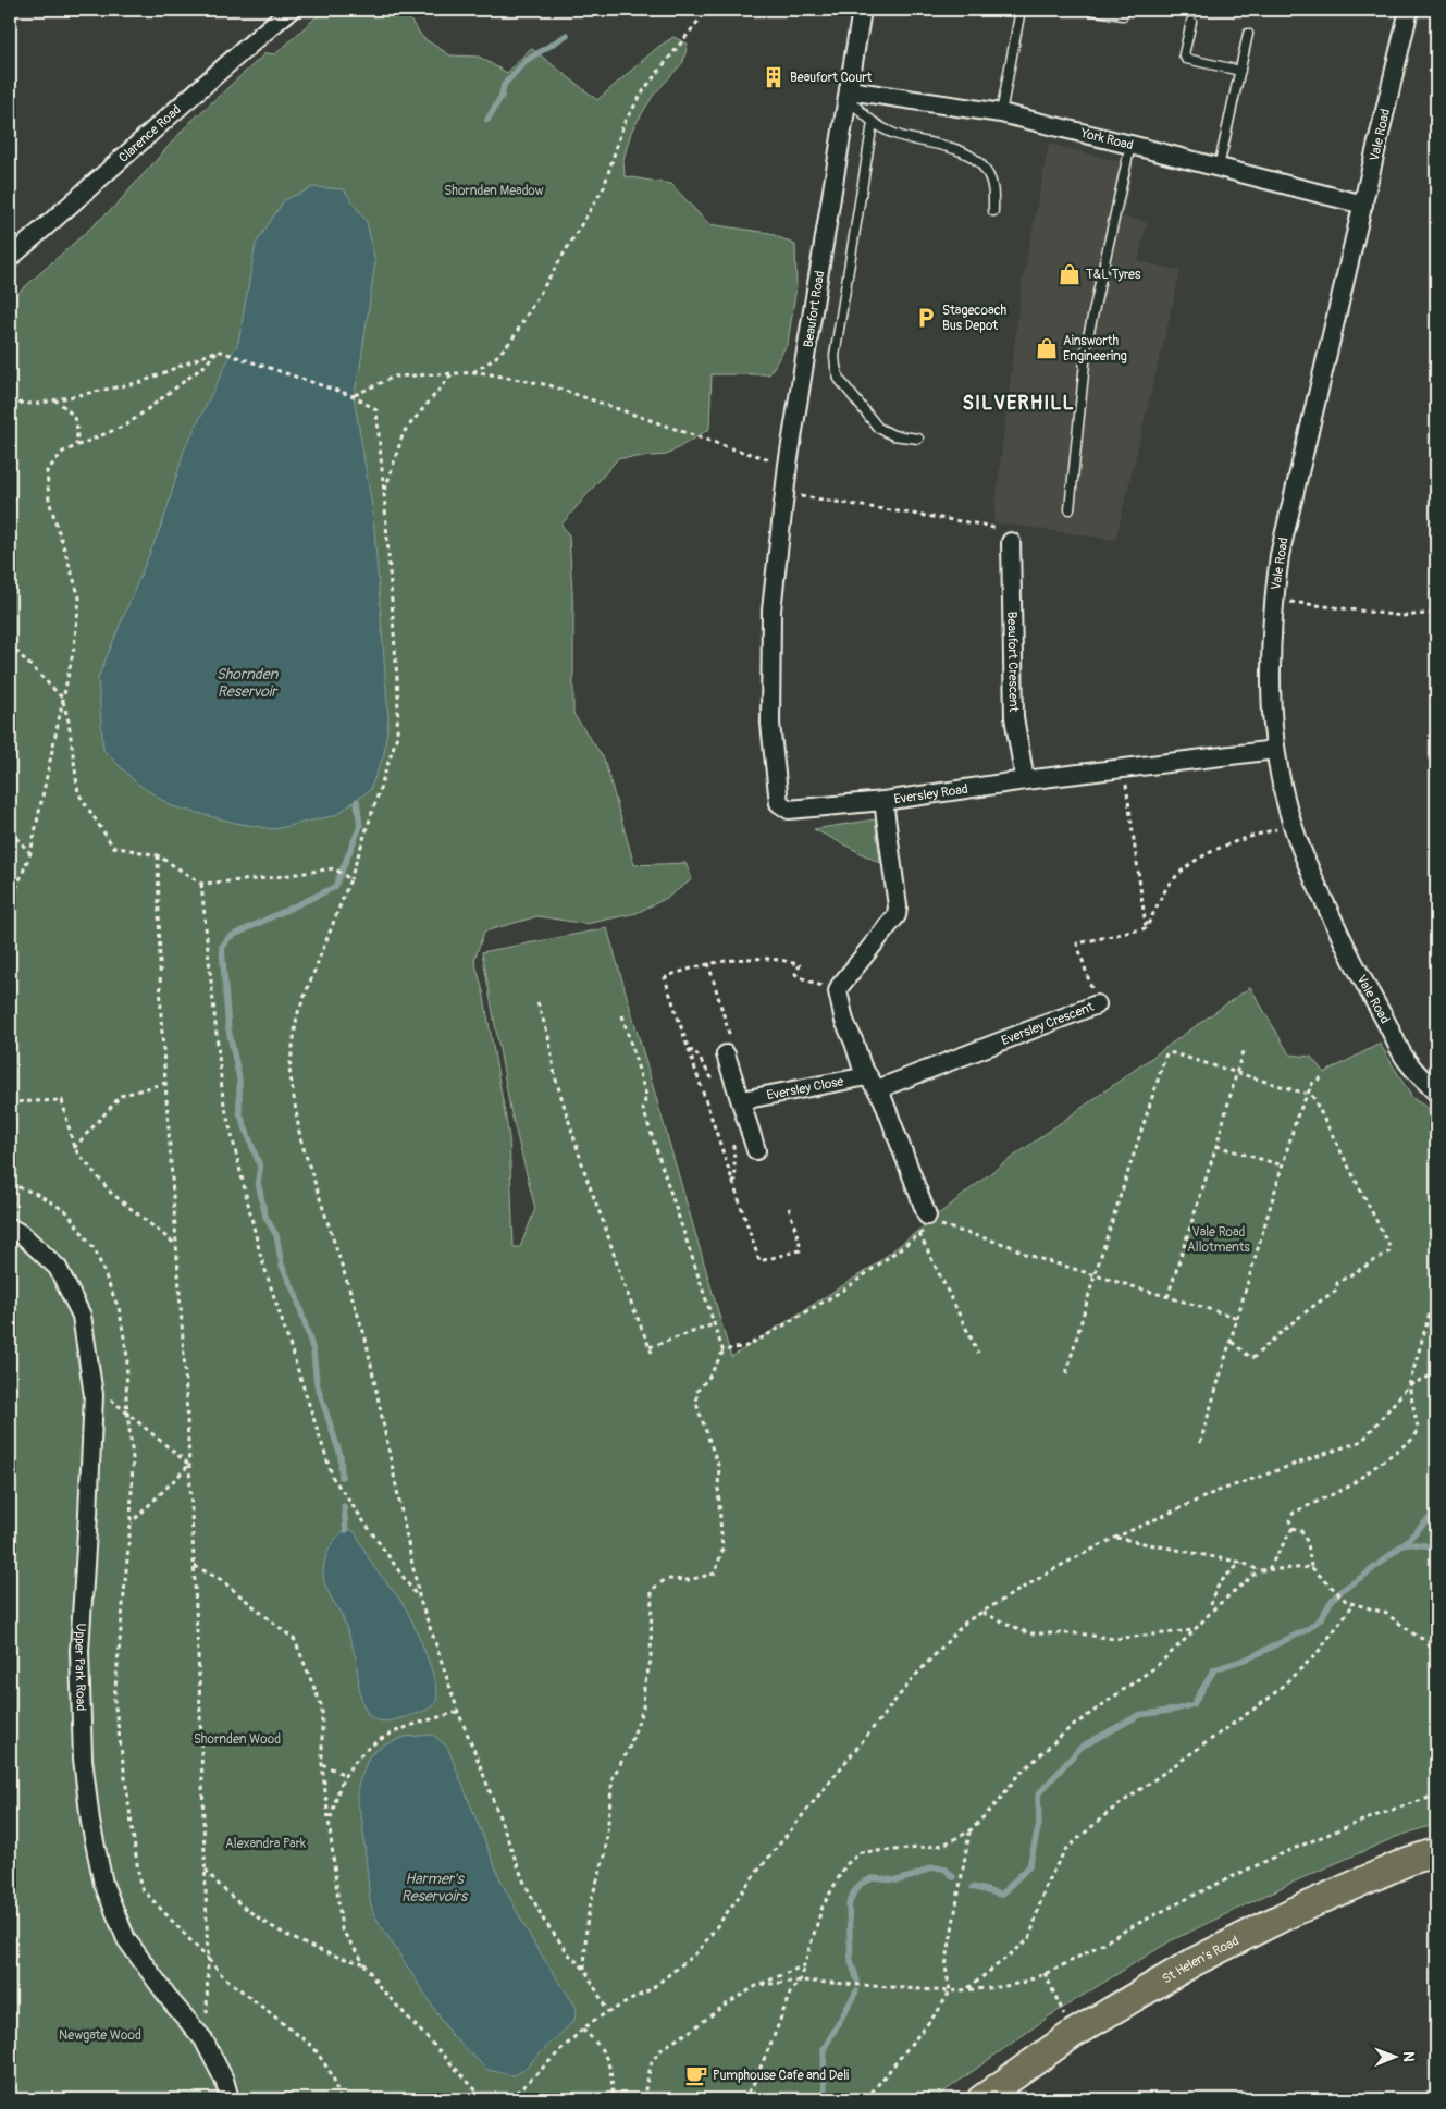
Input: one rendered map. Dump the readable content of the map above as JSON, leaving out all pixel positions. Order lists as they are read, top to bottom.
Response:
{
  "streets": {
    "main road": ["St Helen's Road"],
    "street": [
      "Clarence Road",
      "Vale Road",
      "York Road",
      "Beaufort Road",
      "Beaufort Crescent",
      "Eversley Road",
      "Eversley Crescent",
      "Eversley Close",
      "Upper Park Road"
    ]
  },
  "crossings": [
    ["Vale Road", "York Road"],
    ["Vale Road", "Eversley Road"],
    ["York Road", "Beaufort Road"],
    ["Beaufort Road", "Eversley Road"],
    ["Beaufort Crescent", "Eversley Road"],
    ["Eversley Crescent", "Eversley Close"]
  ],
  "districts": ["SILVERHILL"],
  "water": ["Shornden Reservoir", "Harmer's Reservoirs"],
  "parks": [
    "Shornden Meadow",
    "Vale Road Allotments",
    "Shornden Wood",
    "Alexandra Park",
    "Newgate Wood"
  ],
  "places": {
    "building": ["Beaufort Court"],
    "shop": ["T&L Tyres", "Ainsworth Engineering"],
    "parking": ["Stagecoach Bus Depot"],
    "cafe": ["Pumphouse Cafe and Deli"]
  },
  "north": "right"
}
